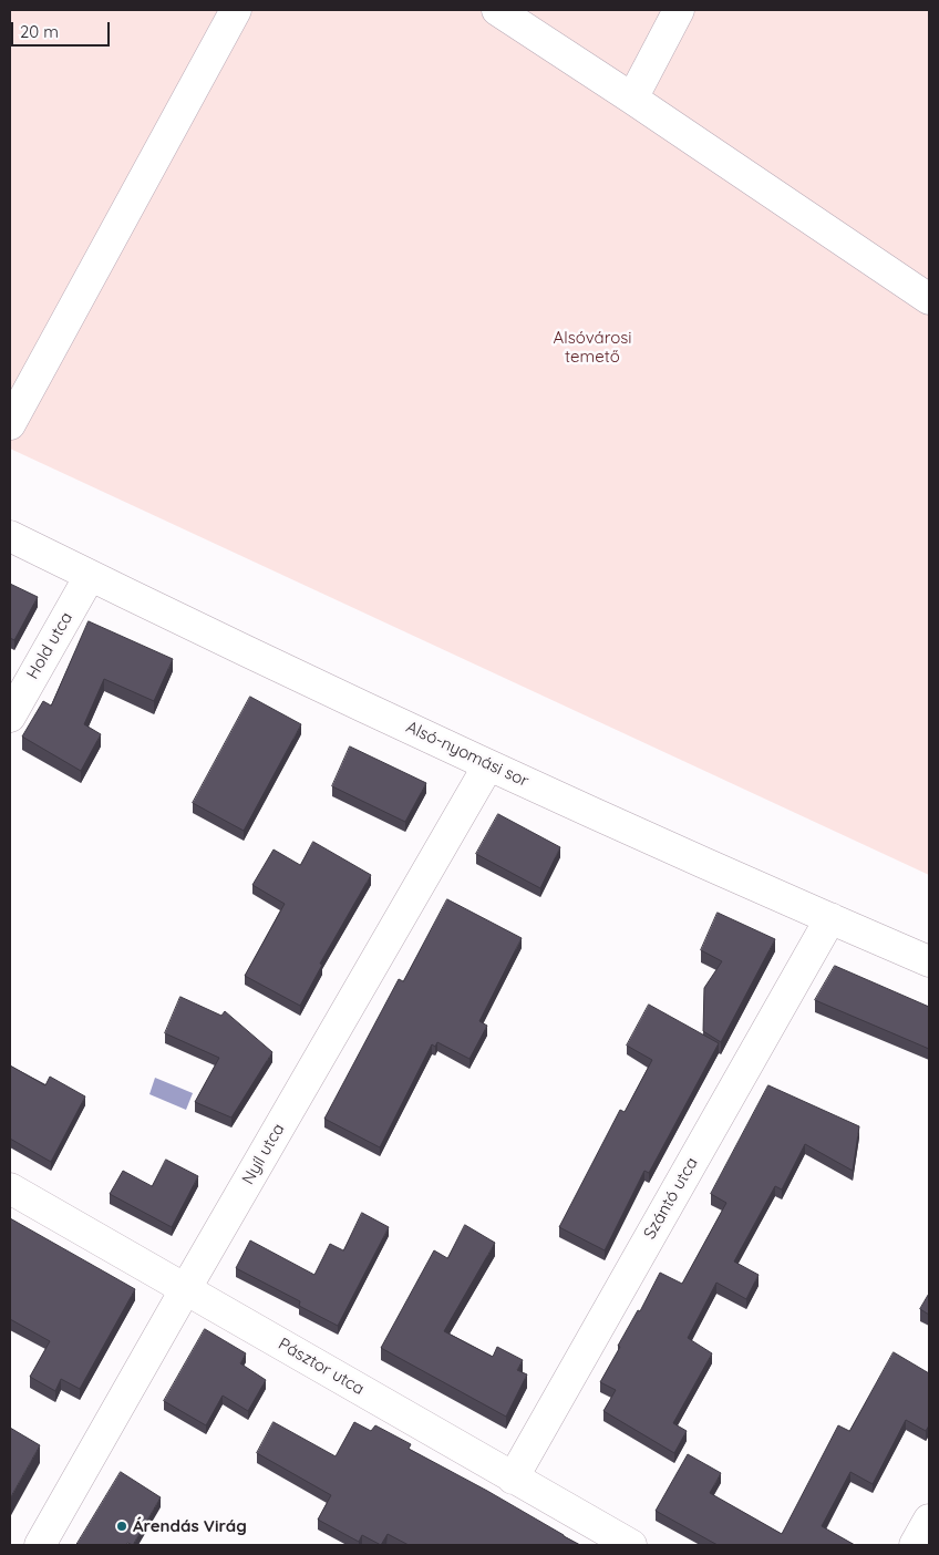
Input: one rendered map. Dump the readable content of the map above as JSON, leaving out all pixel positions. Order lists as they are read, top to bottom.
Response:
{
  "streets": {
    "street": [
      "Hold utca",
      "Alsó-nyomási sor",
      "Nyíl utca",
      "Szántó utca",
      "Pásztor utca"
    ]
  },
  "crossings": [
    ["Hold utca", "Alsó-nyomási sor"],
    ["Alsó-nyomási sor", "Nyíl utca"],
    ["Alsó-nyomási sor", "Szántó utca"],
    ["Nyíl utca", "Pásztor utca"],
    ["Szántó utca", "Pásztor utca"]
  ],
  "parks": ["Alsóvárosi temető"],
  "places": ["Árendás Virág"],
  "scale_bar": "20 m"
}
